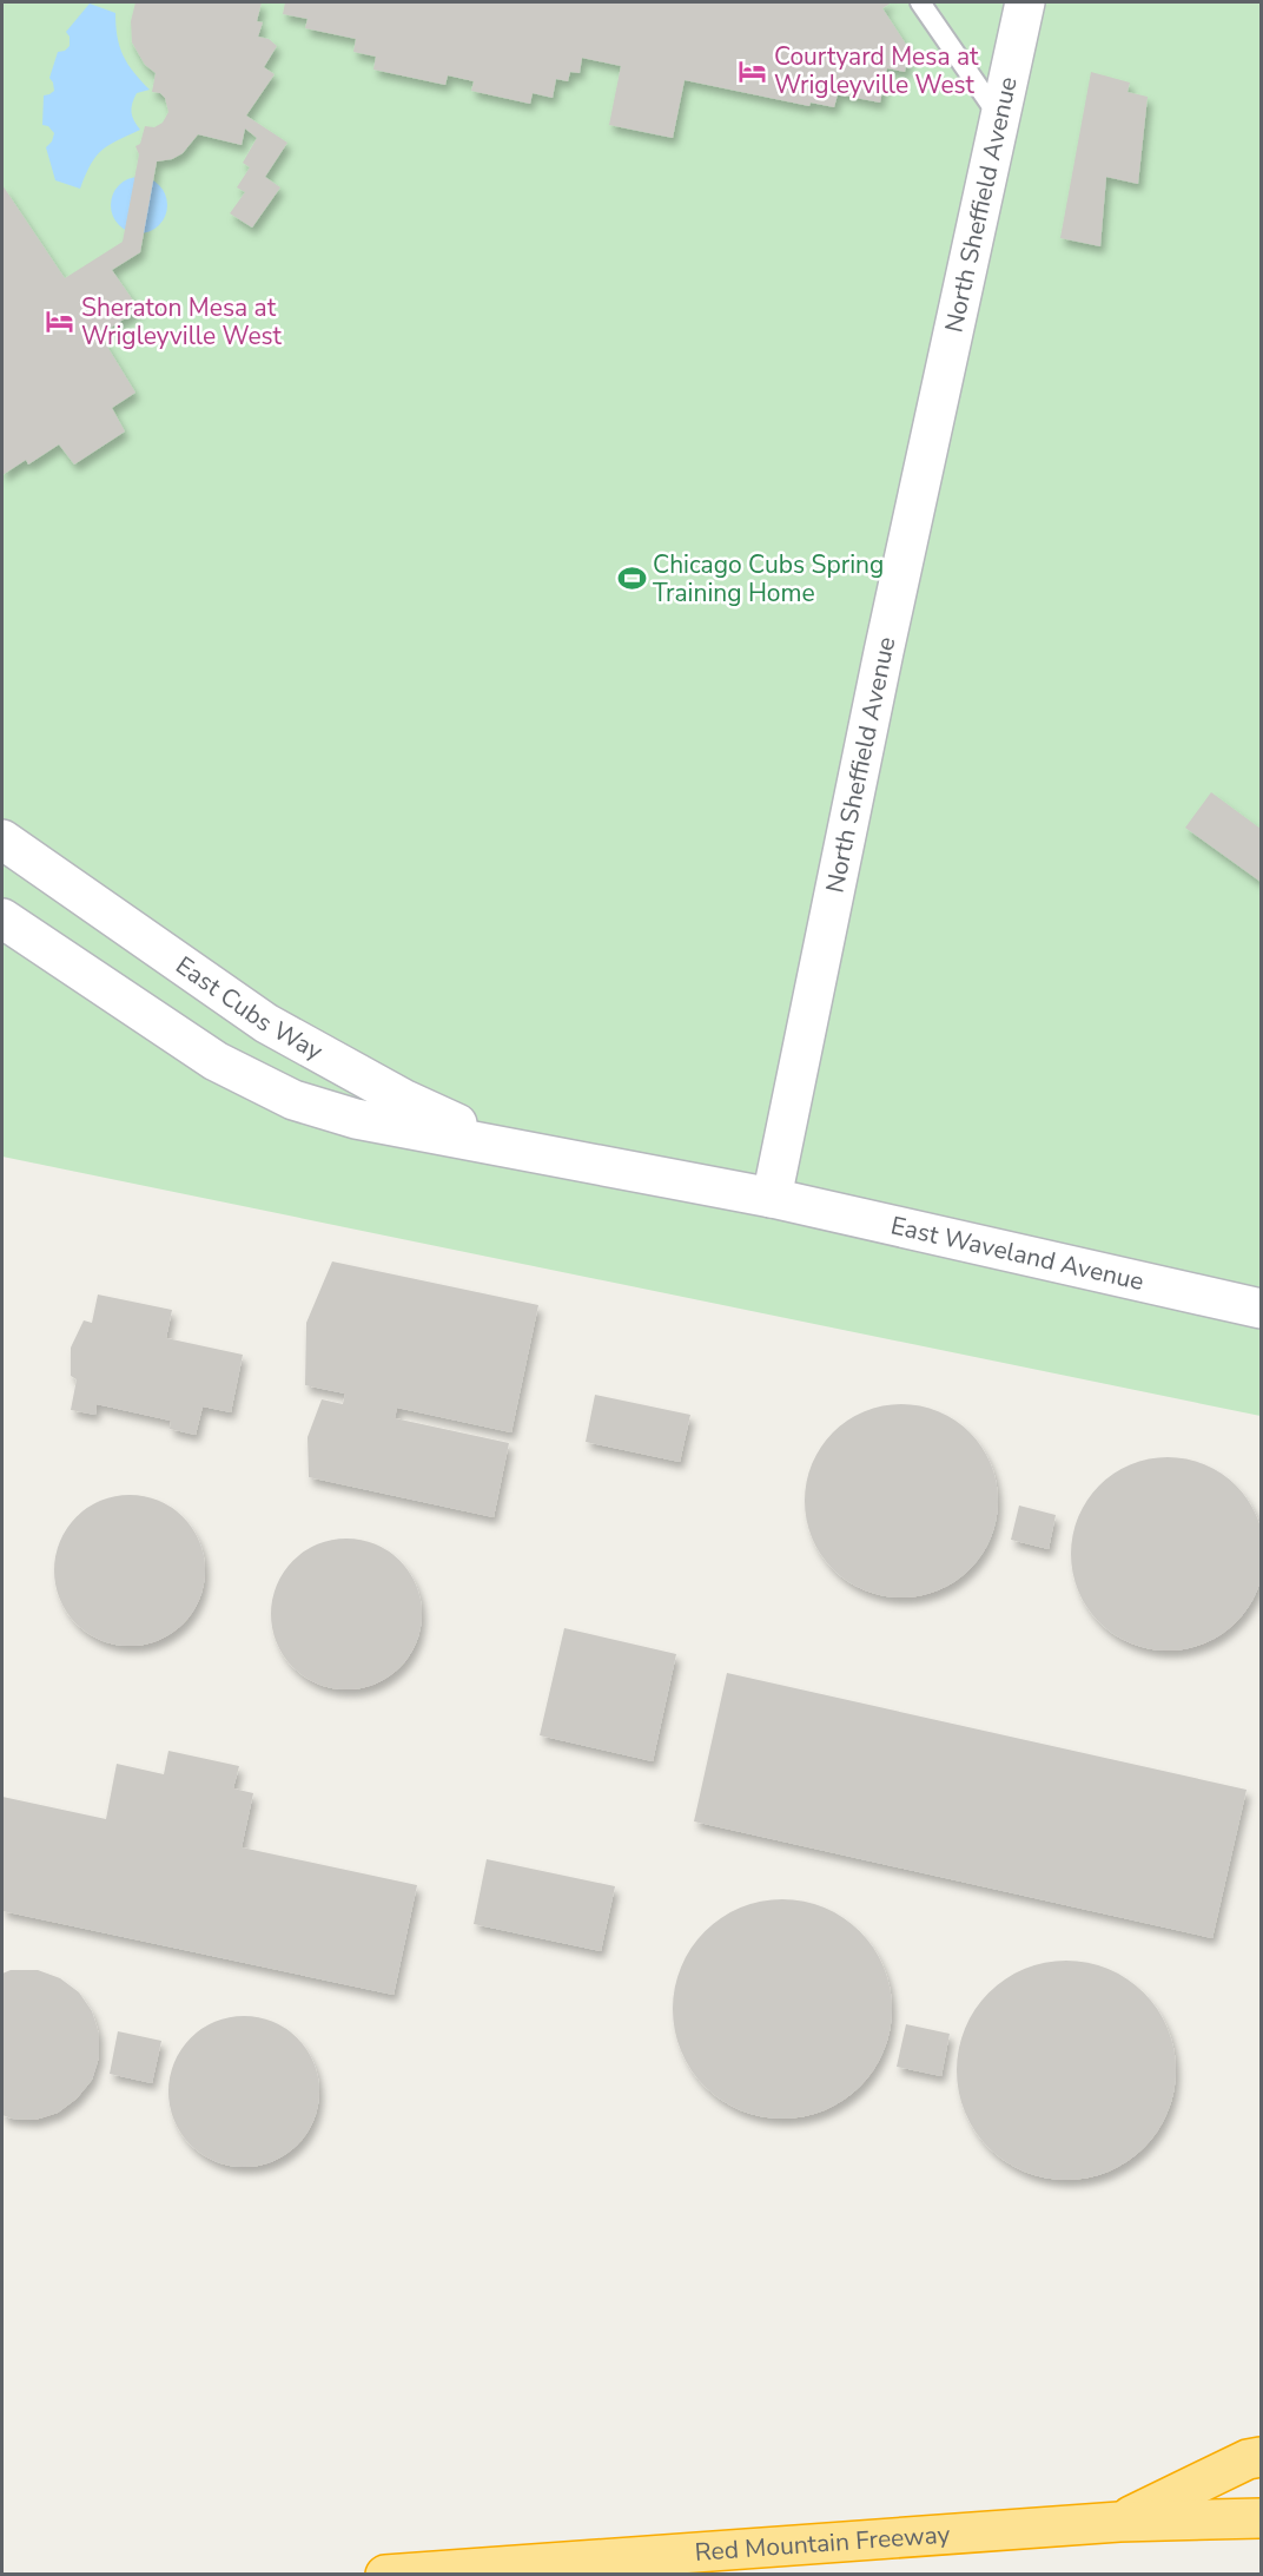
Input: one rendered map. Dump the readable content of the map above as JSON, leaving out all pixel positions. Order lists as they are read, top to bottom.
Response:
{
  "streets": {
    "highway": ["Red Mountain Freeway"],
    "street": ["North Sheffield Avenue", "East Cubs Way", "East Waveland Avenue"]
  },
  "crossings": [
    ["North Sheffield Avenue", "East Cubs Way"],
    ["North Sheffield Avenue", "East Waveland Avenue"],
    ["East Cubs Way", "East Waveland Avenue"]
  ],
  "places": {
    "hotel": ["Courtyard Mesa at Wrigleyville West", "Sheraton Mesa at Wrigleyville West"],
    "sports": ["Chicago Cubs Spring Training Home"]
  }
}
